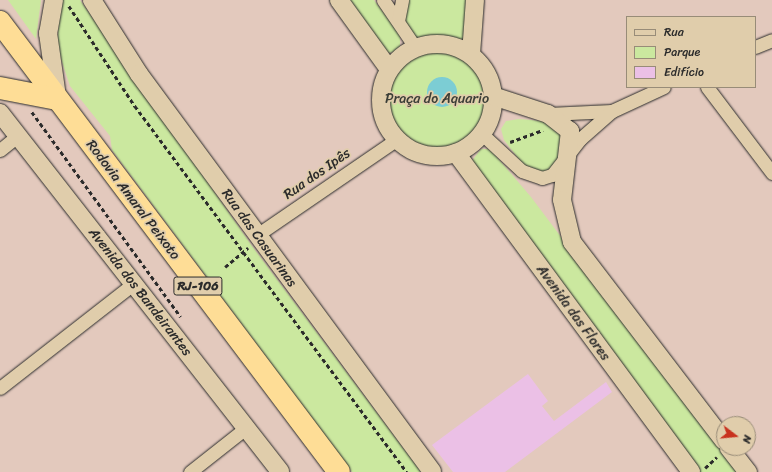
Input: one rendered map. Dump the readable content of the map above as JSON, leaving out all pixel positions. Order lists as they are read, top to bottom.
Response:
{
  "streets": {
    "highway": ["Rodovia Amaral Peixoto", "RJ-106"],
    "street": [
      "Rua dos Ipês",
      "Rua das Casuarinas",
      "Avenida dos Bandeirantes",
      "Avenida das Flores"
    ]
  },
  "crossings": [
    ["Rua dos Ipês", "Rua das Casuarinas"],
    ["Rua dos Ipês", "Avenida das Flores"]
  ],
  "parks": ["Praça do Aquario"],
  "legend": ["Rua", "Parque", "Edifício"],
  "north": "right"
}
